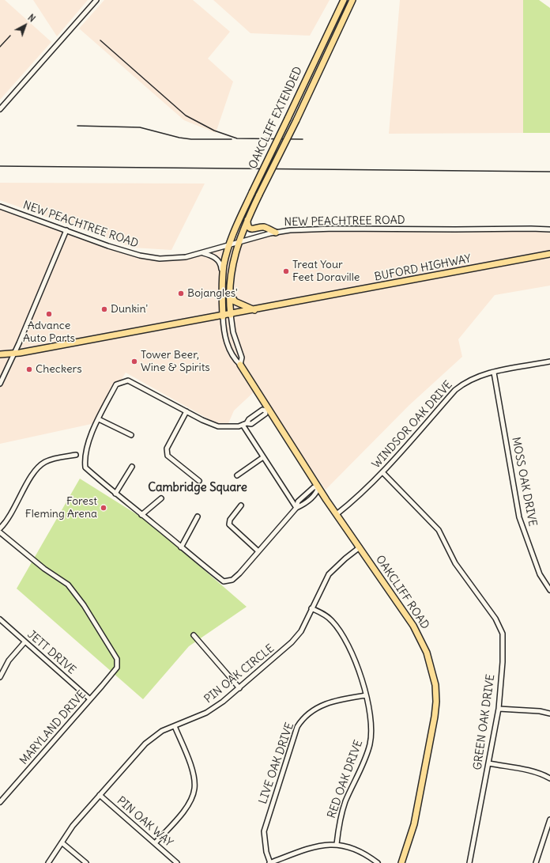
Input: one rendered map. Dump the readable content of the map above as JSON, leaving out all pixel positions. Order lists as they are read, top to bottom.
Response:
{
  "streets": {
    "main road": ["OAKCLIFF EXTENDED", "BUFORD HIGHWAY", "OAKCLIFF ROAD"],
    "street": [
      "NEW PEACHTREE ROAD",
      "WINDSOR OAK DRIVE",
      "MOSS OAK DRIVE",
      "JETT DRIVE",
      "PIN OAK CIRCLE",
      "GREEN OAK DRIVE",
      "MARYLAND DRIVE",
      "LIVE OAK DRIVE",
      "RED OAK DRIVE",
      "PIN OAK WAY"
    ]
  },
  "crossings": [
    ["OAKCLIFF EXTENDED", "NEW PEACHTREE ROAD"],
    ["OAKCLIFF EXTENDED", "OAKCLIFF ROAD"],
    ["NEW PEACHTREE ROAD", "OAKCLIFF ROAD"],
    ["BUFORD HIGHWAY", "OAKCLIFF ROAD"],
    ["WINDSOR OAK DRIVE", "MOSS OAK DRIVE"],
    ["WINDSOR OAK DRIVE", "OAKCLIFF ROAD"],
    ["WINDSOR OAK DRIVE", "GREEN OAK DRIVE"],
    ["OAKCLIFF ROAD", "PIN OAK CIRCLE"],
    ["JETT DRIVE", "MARYLAND DRIVE"],
    ["PIN OAK CIRCLE", "RED OAK DRIVE"],
    ["PIN OAK CIRCLE", "PIN OAK WAY"],
    ["LIVE OAK DRIVE", "RED OAK DRIVE"]
  ],
  "districts": ["Cambridge Square"],
  "places": [
    "Treat Your Feet Doraville",
    "Bojangles'",
    "Dunkin'",
    "Advance Auto Parts",
    "Tower Beer, Wine & Spirits",
    "Checkers",
    "Forest Fleming Arena"
  ],
  "north": "top right"
}
